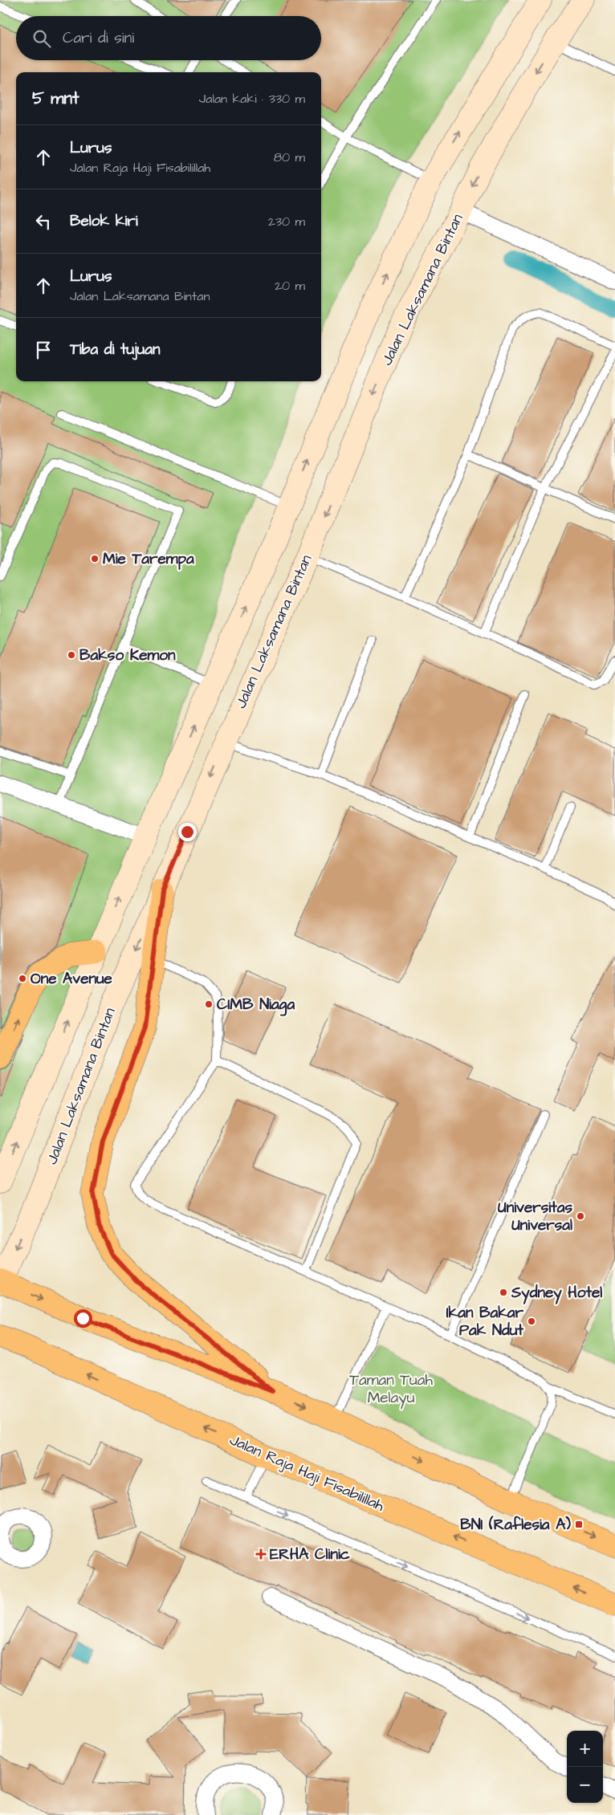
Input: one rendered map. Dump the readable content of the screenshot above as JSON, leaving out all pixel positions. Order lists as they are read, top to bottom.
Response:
{
  "streets": {
    "main road": ["Jalan Laksamana Bintan", "Jalan Raja Haji Fisabilillah"]
  },
  "parks": ["Taman Tuah Melayu"],
  "places": {
    "other": [
      "Mie Tarempa",
      "Bakso Kemon",
      "One Avenue",
      "CIMB Niaga",
      "Universitas Universal",
      "Sydney Hotel",
      "Ikan Bakar Pak Ndut"
    ],
    "transit": ["BNI (Raflesia A)"],
    "health": ["ERHA Clinic"]
  },
  "page": {
    "search": "Cari di sini",
    "heading": ["5 mnt", "Jalan kaki · 330 m"],
    "list": [
      ["Lurus", "Jalan Raja Haji Fisabilillah", "80 m"],
      ["Belok kiri", "230 m"],
      ["Lurus", "Jalan Laksamana Bintan", "20 m"],
      "Tiba di tujuan"
    ],
    "map_buttons": ["+", "−"]
  }
}
